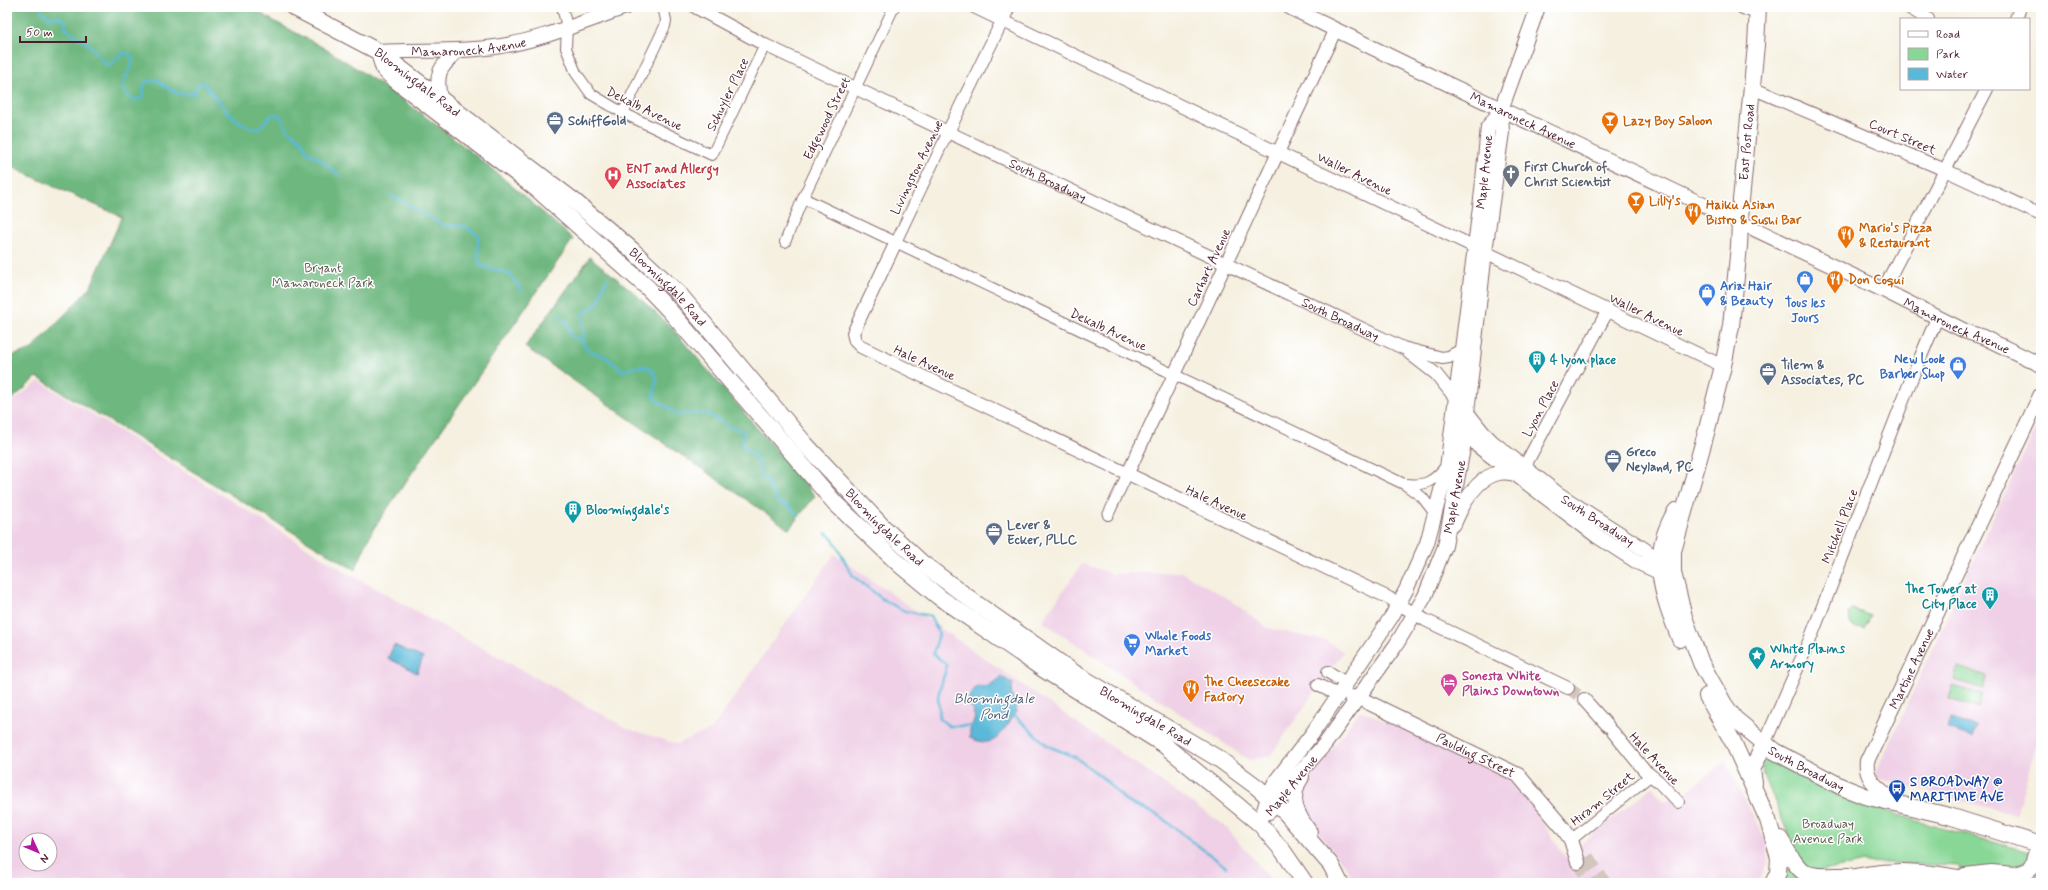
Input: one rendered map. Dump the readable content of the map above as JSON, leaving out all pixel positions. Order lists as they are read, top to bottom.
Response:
{
  "streets": {
    "main road": [
      "Mamaroneck Avenue",
      "Bloomingdale Road",
      "East Post Road",
      "Maple Avenue",
      "South Broadway",
      "Martine Avenue",
      "Paulding Street"
    ],
    "street": [
      "Schuyler Place",
      "Dekalb Avenue",
      "Edgewood Street",
      "Court Street",
      "Livingston Avenue",
      "Waller Avenue",
      "Carhart Avenue",
      "Hale Avenue",
      "Lyon Place",
      "Mitchell Place",
      "Hiram Street"
    ]
  },
  "crossings": [
    ["Mamaroneck Avenue", "Bloomingdale Road"],
    ["Mamaroneck Avenue", "Dekalb Avenue"],
    ["Mamaroneck Avenue", "East Post Road"],
    ["Mamaroneck Avenue", "Maple Avenue"],
    ["Mamaroneck Avenue", "Carhart Avenue"],
    ["Mamaroneck Avenue", "Mitchell Place"],
    ["Bloomingdale Road", "Maple Avenue"],
    ["Schuyler Place", "Dekalb Avenue"],
    ["Schuyler Place", "South Broadway"],
    ["Dekalb Avenue", "Edgewood Street"],
    ["Dekalb Avenue", "Livingston Avenue"],
    ["Dekalb Avenue", "Maple Avenue"],
    ["Dekalb Avenue", "Carhart Avenue"],
    ["Edgewood Street", "South Broadway"],
    ["Court Street", "East Post Road"],
    ["East Post Road", "Waller Avenue"],
    ["East Post Road", "South Broadway"],
    ["Livingston Avenue", "Waller Avenue"],
    ["Livingston Avenue", "South Broadway"],
    ["Livingston Avenue", "Hale Avenue"],
    ["Maple Avenue", "Waller Avenue"],
    ["Maple Avenue", "South Broadway"],
    ["Maple Avenue", "Hale Avenue"],
    ["Maple Avenue", "Paulding Street"],
    ["Waller Avenue", "Carhart Avenue"],
    ["Waller Avenue", "Lyon Place"],
    ["South Broadway", "Carhart Avenue"],
    ["South Broadway", "Lyon Place"],
    ["South Broadway", "Mitchell Place"],
    ["South Broadway", "Martine Avenue"],
    ["Carhart Avenue", "Hale Avenue"],
    ["Hale Avenue", "Hiram Street"],
    ["Paulding Street", "Hiram Street"]
  ],
  "water": ["Bloomingdale Pond"],
  "parks": ["Bryant Mamaroneck Park", "Broadway Avenue Park"],
  "places": {
    "office": [
      "SchiffGold",
      "Tilem & Associates, PC",
      "Greco Neyland, PC",
      "Lever & Ecker, PLLC"
    ],
    "bar": ["Lazy Boy Saloon", "Lilly's"],
    "church": ["First Church of Christ Scientist"],
    "hospital": ["ENT and Allergy Associates"],
    "restaurant": [
      "Haiku Asian Bistro & Sushi Bar",
      "Mario's Pizza & Restaurant",
      "Don Coqui",
      "The Cheesecake Factory"
    ],
    "shop": ["Tous les Jours", "Aria Hair & Beauty", "New Look Barber Shop"],
    "building": ["4 lyon place", "Bloomingdale's", "The Tower at City Place"],
    "supermarket": ["Whole Foods Market"],
    "place": ["White Plains Armory"],
    "hotel": ["Sonesta White Plains Downtown"],
    "bus stop": ["S BROADWAY @ MARITIME AVE"]
  },
  "legend": ["Road", "Park", "Water"],
  "scale_bar": "50 m",
  "north": "bottom right"
}
